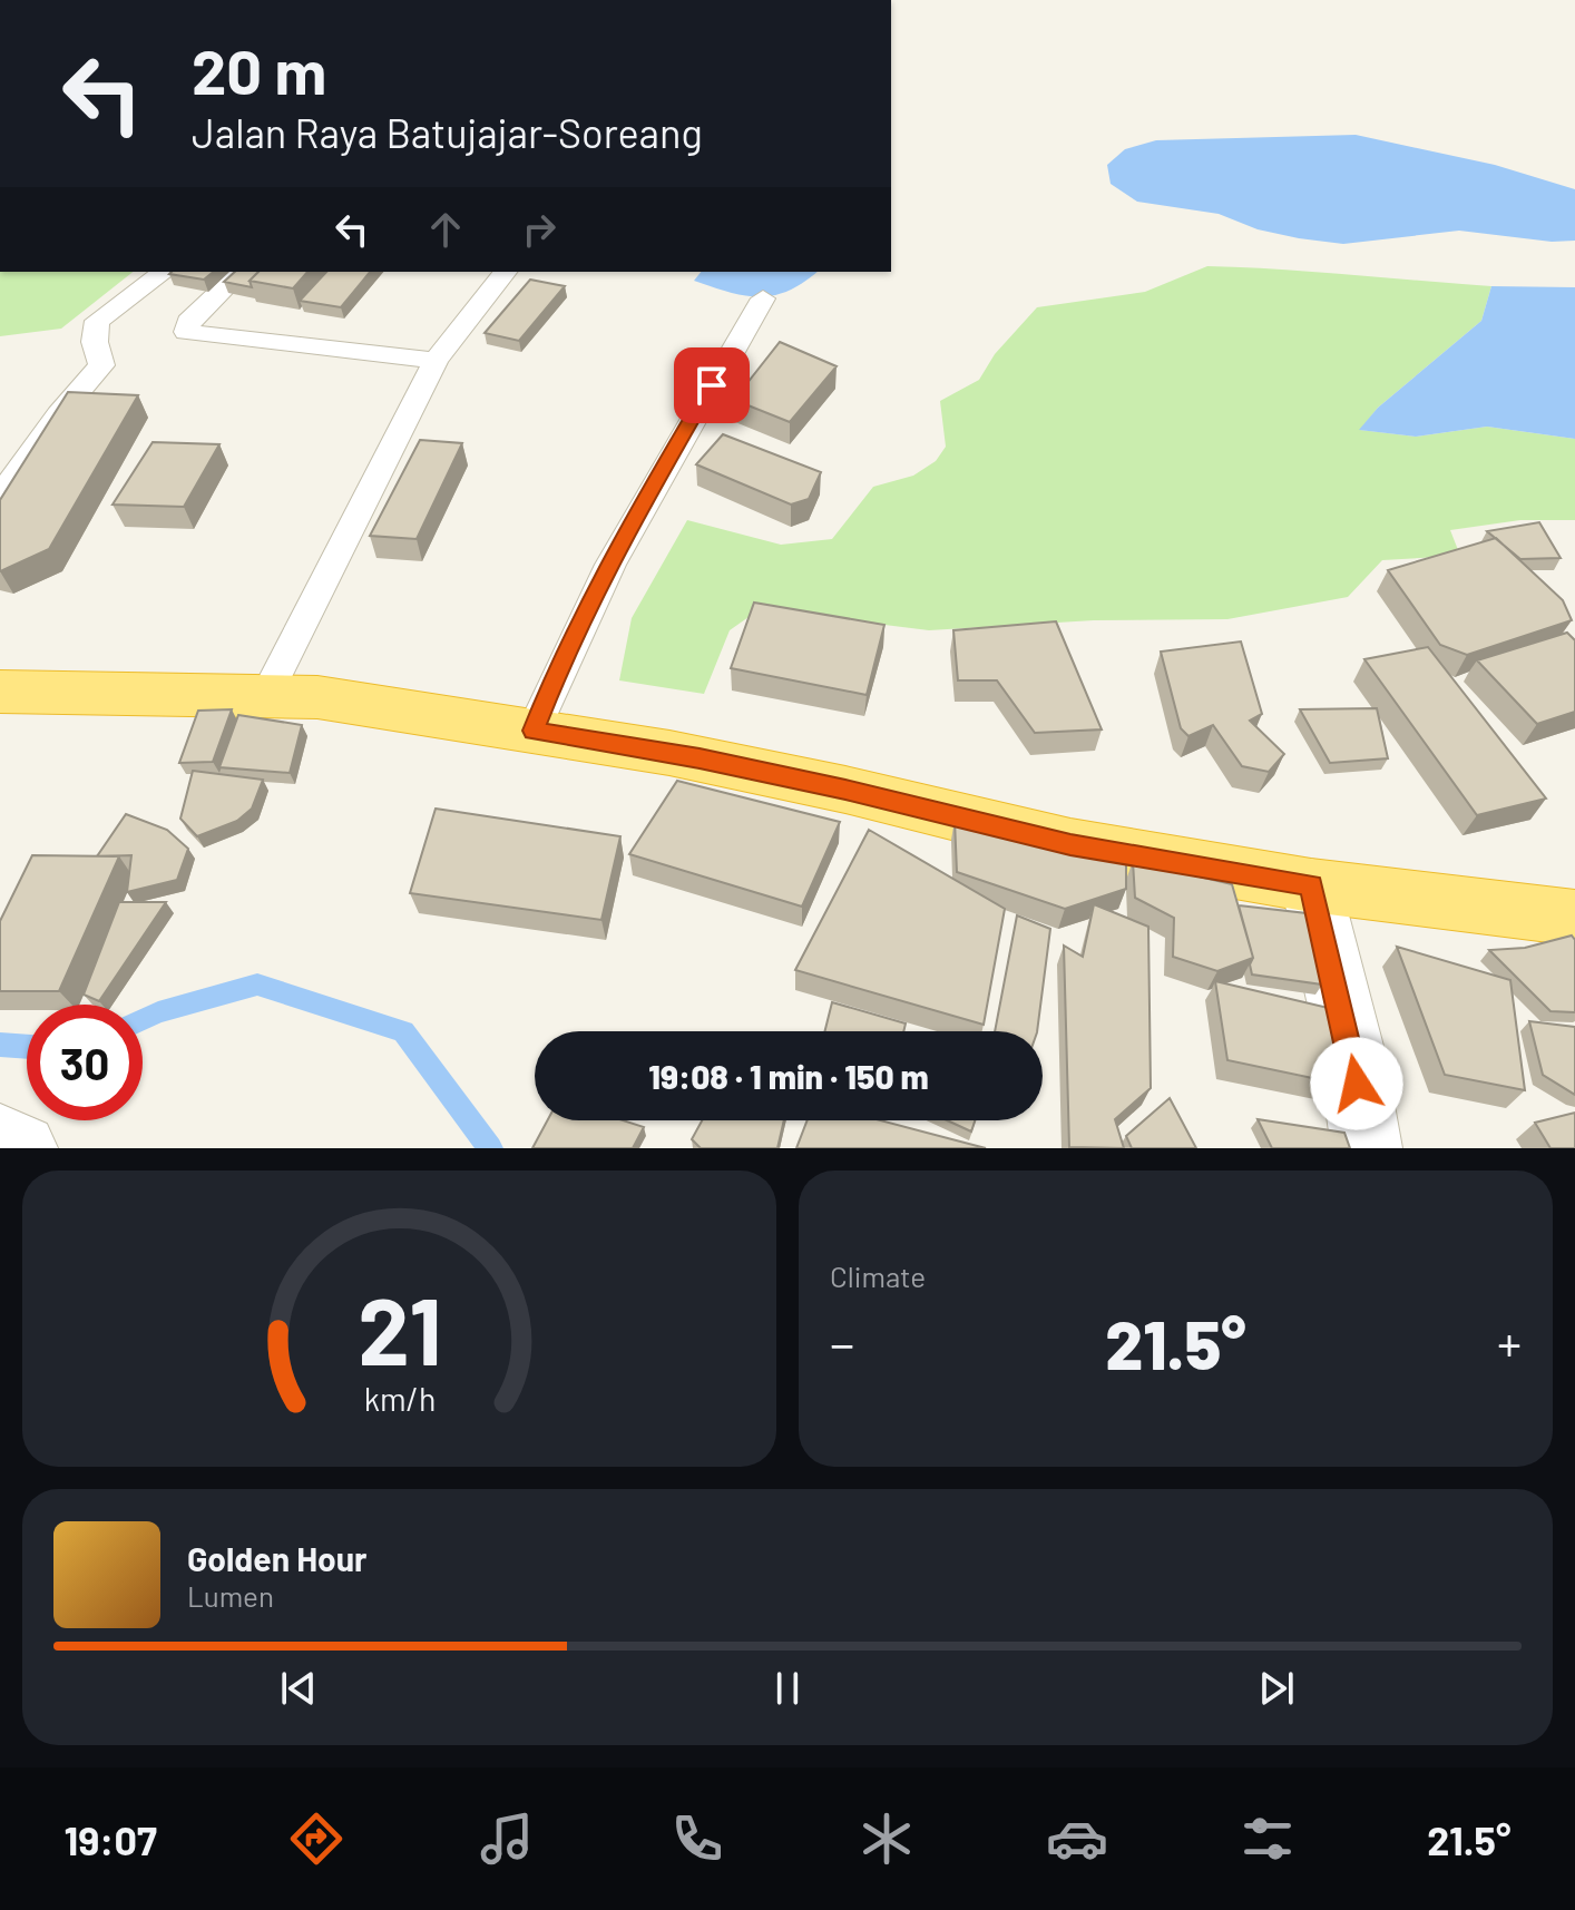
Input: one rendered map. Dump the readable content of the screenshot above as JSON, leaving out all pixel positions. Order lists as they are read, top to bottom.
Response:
{
  "page": {
    "turn": ["20 m", "Jalan Raya Batujajar-Soreang"],
    "limit": "30",
    "trip": "19:08 · 1 min · 150 m",
    "tile": "Climate",
    "heat": ["−", "21.5°", "+"],
    "song": ["Golden Hour", "Lumen"],
    "tabs": ["19:07", "21.5°"],
    "gauge": ["21", "km/h"]
  }
}
